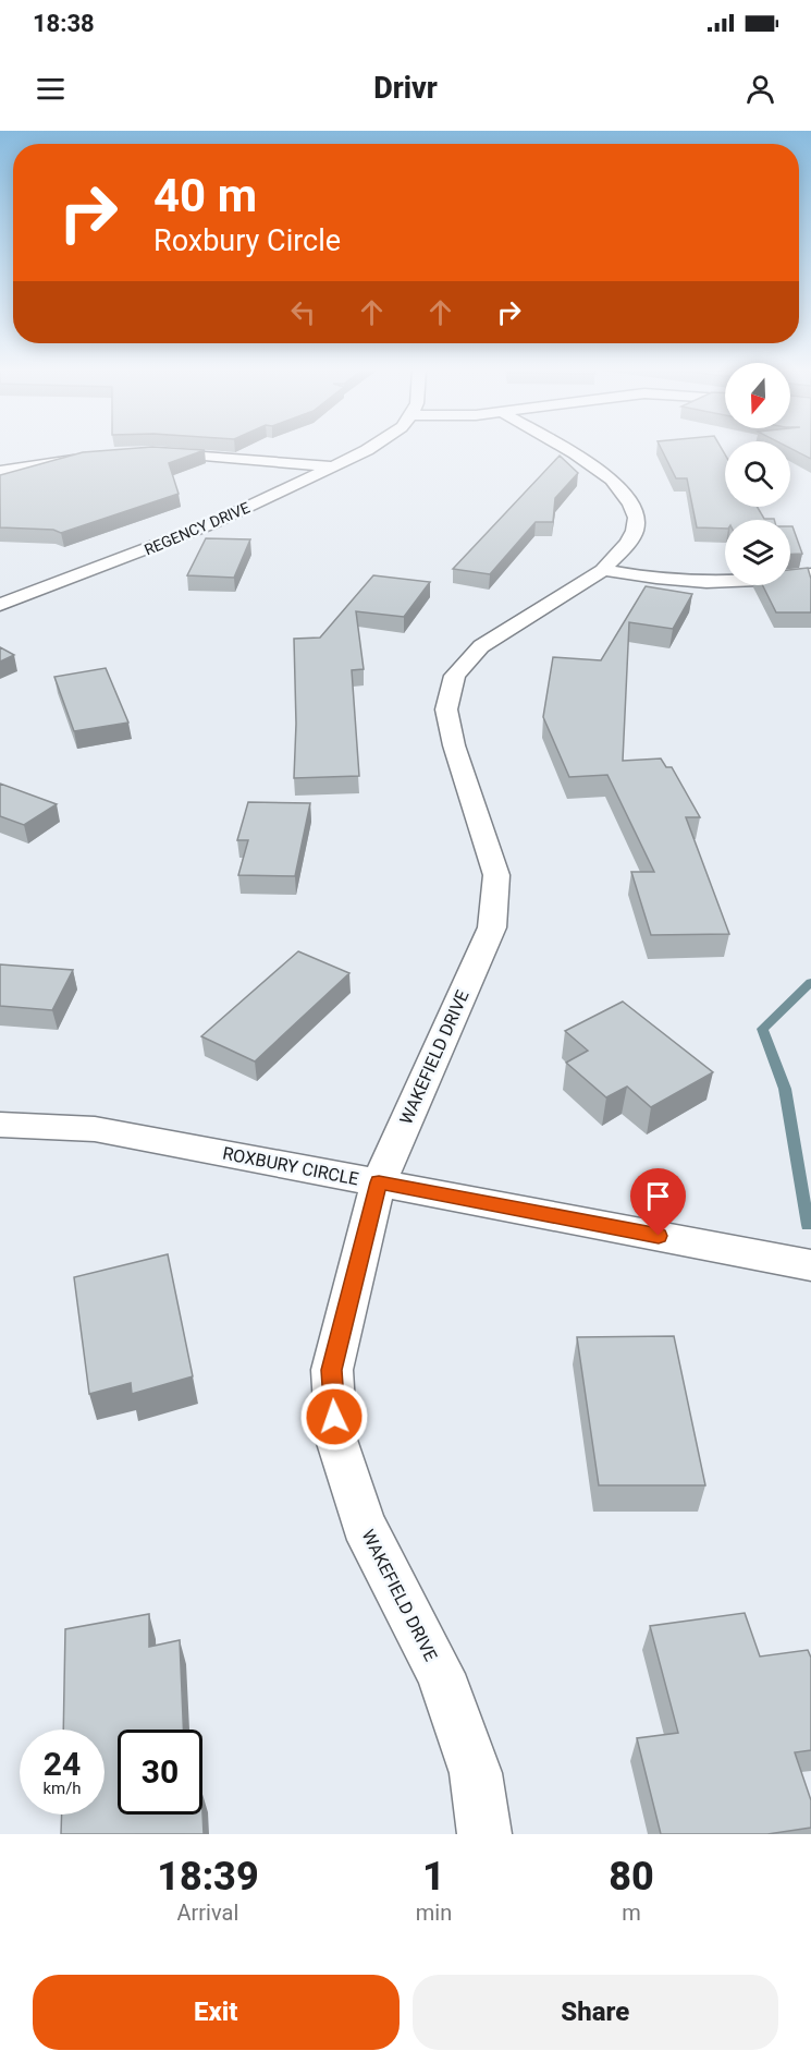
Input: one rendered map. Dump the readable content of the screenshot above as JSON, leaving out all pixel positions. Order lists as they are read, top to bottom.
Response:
{
  "streets": {
    "street": ["REGENCY DRIVE", "WAKEFIELD DRIVE", "ROXBURY CIRCLE"]
  },
  "crossings": [
    ["WAKEFIELD DRIVE", "ROXBURY CIRCLE"]
  ],
  "north": "bottom",
  "page": {
    "status": "18:38",
    "header": "Drivr",
    "turn": ["40 m", "Roxbury Circle"],
    "speed": "24 km/h",
    "limit": "30",
    "eta": [
      "18:39",
      "Arrival",
      "1",
      "min",
      "80",
      "m"
    ],
    "buttons": ["Exit", "Share"]
  }
}
